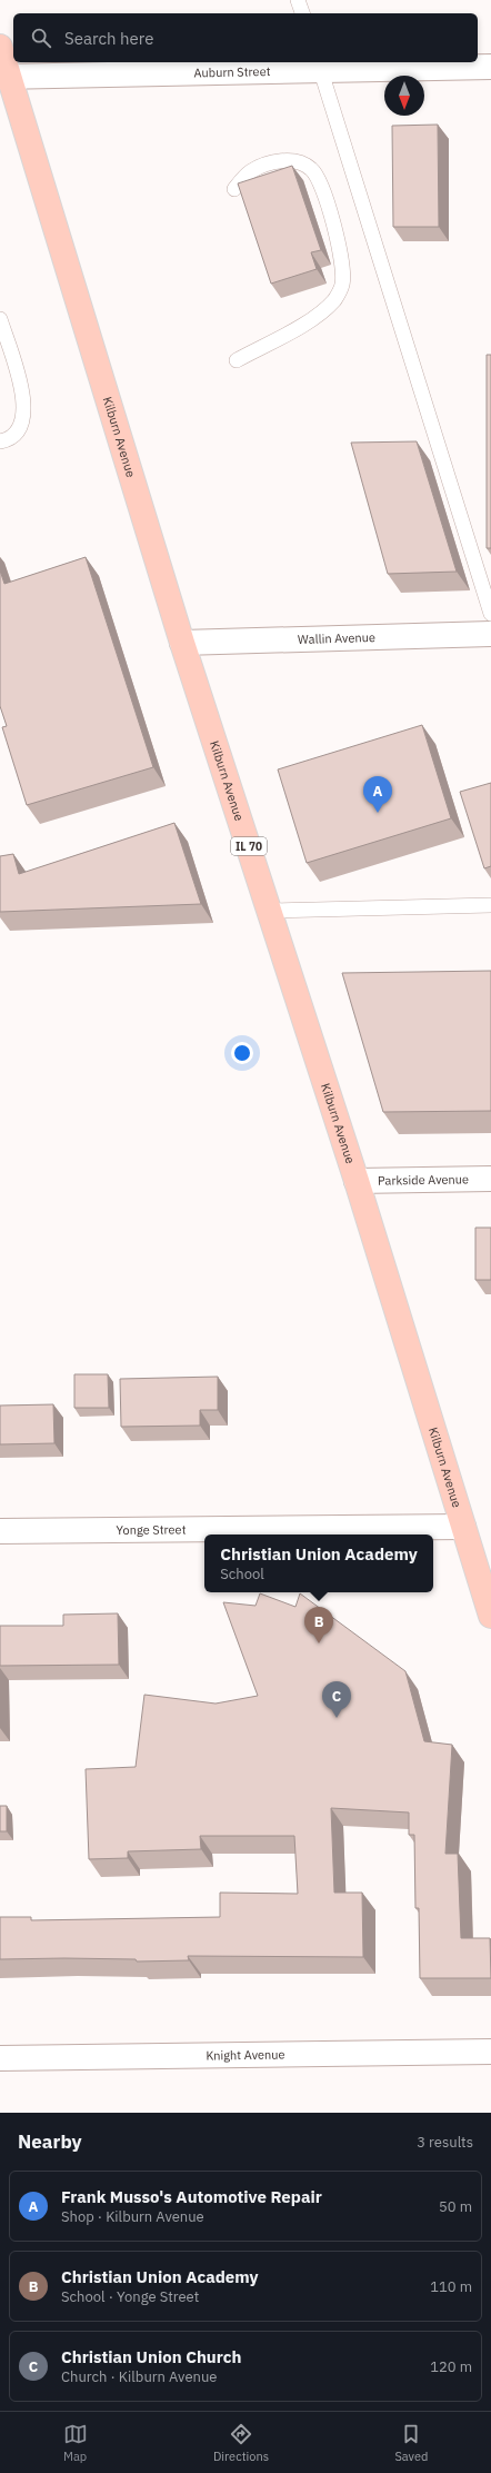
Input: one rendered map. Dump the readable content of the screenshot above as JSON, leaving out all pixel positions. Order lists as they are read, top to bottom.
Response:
{
  "streets": {
    "main road": ["Kilburn Avenue", "IL 70"],
    "street": [
      "Auburn Street",
      "Wallin Avenue",
      "Parkside Avenue",
      "Yonge Street",
      "Knight Avenue"
    ]
  },
  "crossings": [
    ["Auburn Street", "Kilburn Avenue"],
    ["Kilburn Avenue", "Wallin Avenue"],
    ["Kilburn Avenue", "Parkside Avenue"],
    ["Kilburn Avenue", "Yonge Street"]
  ],
  "north": "bottom",
  "page": {
    "search": "Search here",
    "pins": ["A", "B", "C"],
    "popup": ["Christian Union Academy", "School"],
    "heading": ["Nearby", "3 results"],
    "list": [
      {
        "mark": "A",
        "name": "Frank Musso's Automotive Repair",
        "note": "Shop · Kilburn Avenue",
        "value": "50 m"
      },
      {
        "mark": "B",
        "name": "Christian Union Academy",
        "note": "School · Yonge Street",
        "value": "110 m"
      },
      {
        "mark": "C",
        "name": "Christian Union Church",
        "note": "Church · Kilburn Avenue",
        "value": "120 m"
      }
    ],
    "nav": ["Map", "Directions", "Saved"]
  }
}
